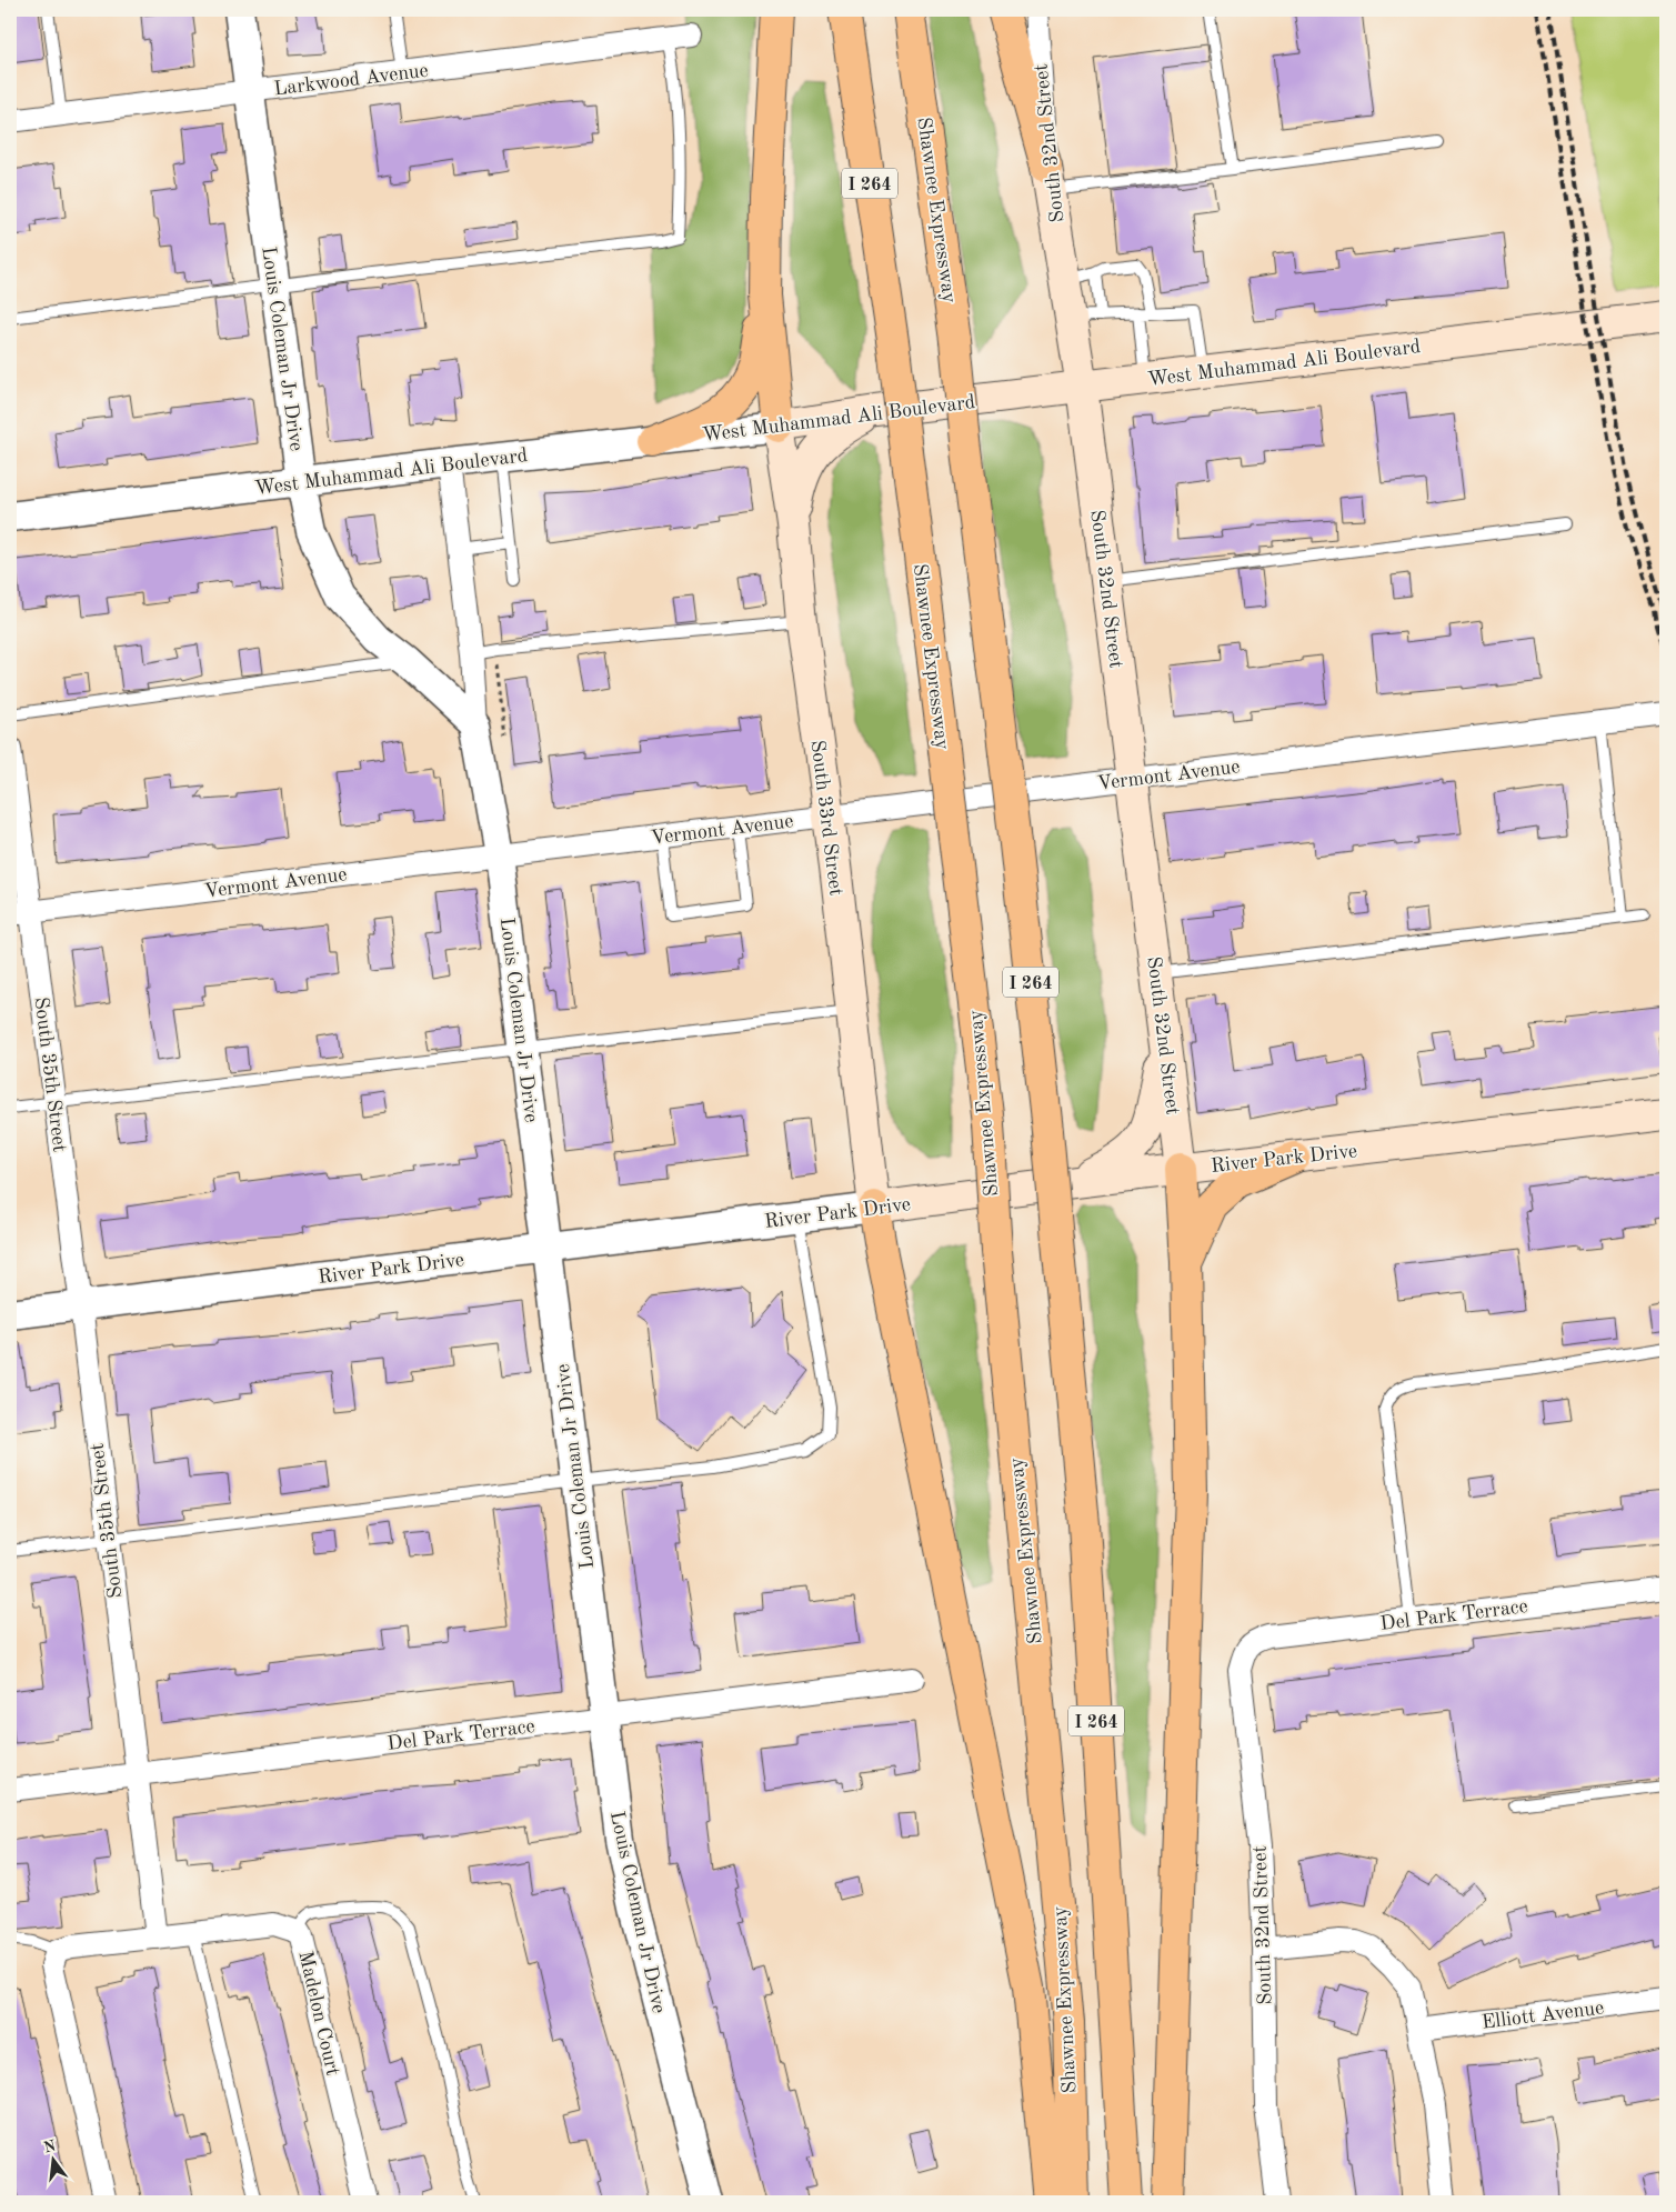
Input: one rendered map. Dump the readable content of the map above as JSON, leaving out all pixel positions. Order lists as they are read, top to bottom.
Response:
{
  "streets": {
    "highway": ["I 264", "Shawnee Expressway"],
    "main road": [
      "South 32nd Street",
      "West Muhammad Ali Boulevard",
      "South 33rd Street",
      "River Park Drive"
    ],
    "street": [
      "Larkwood Avenue",
      "Louis Coleman Jr Drive",
      "Vermont Avenue",
      "South 35th Street",
      "Del Park Terrace",
      "Madelon Court",
      "Elliott Avenue"
    ]
  },
  "crossings": [
    ["Larkwood Avenue", "Louis Coleman Jr Drive"],
    ["South 32nd Street", "West Muhammad Ali Boulevard"],
    ["South 32nd Street", "Vermont Avenue"],
    ["South 32nd Street", "River Park Drive"],
    ["South 32nd Street", "Del Park Terrace"],
    ["Louis Coleman Jr Drive", "West Muhammad Ali Boulevard"],
    ["Louis Coleman Jr Drive", "Vermont Avenue"],
    ["Louis Coleman Jr Drive", "River Park Drive"],
    ["Louis Coleman Jr Drive", "Del Park Terrace"],
    ["West Muhammad Ali Boulevard", "South 33rd Street"],
    ["Vermont Avenue", "South 33rd Street"],
    ["Vermont Avenue", "South 35th Street"],
    ["South 33rd Street", "River Park Drive"],
    ["South 35th Street", "River Park Drive"],
    ["South 35th Street", "Del Park Terrace"],
    ["South 35th Street", "Madelon Court"]
  ],
  "north": "top"
}
